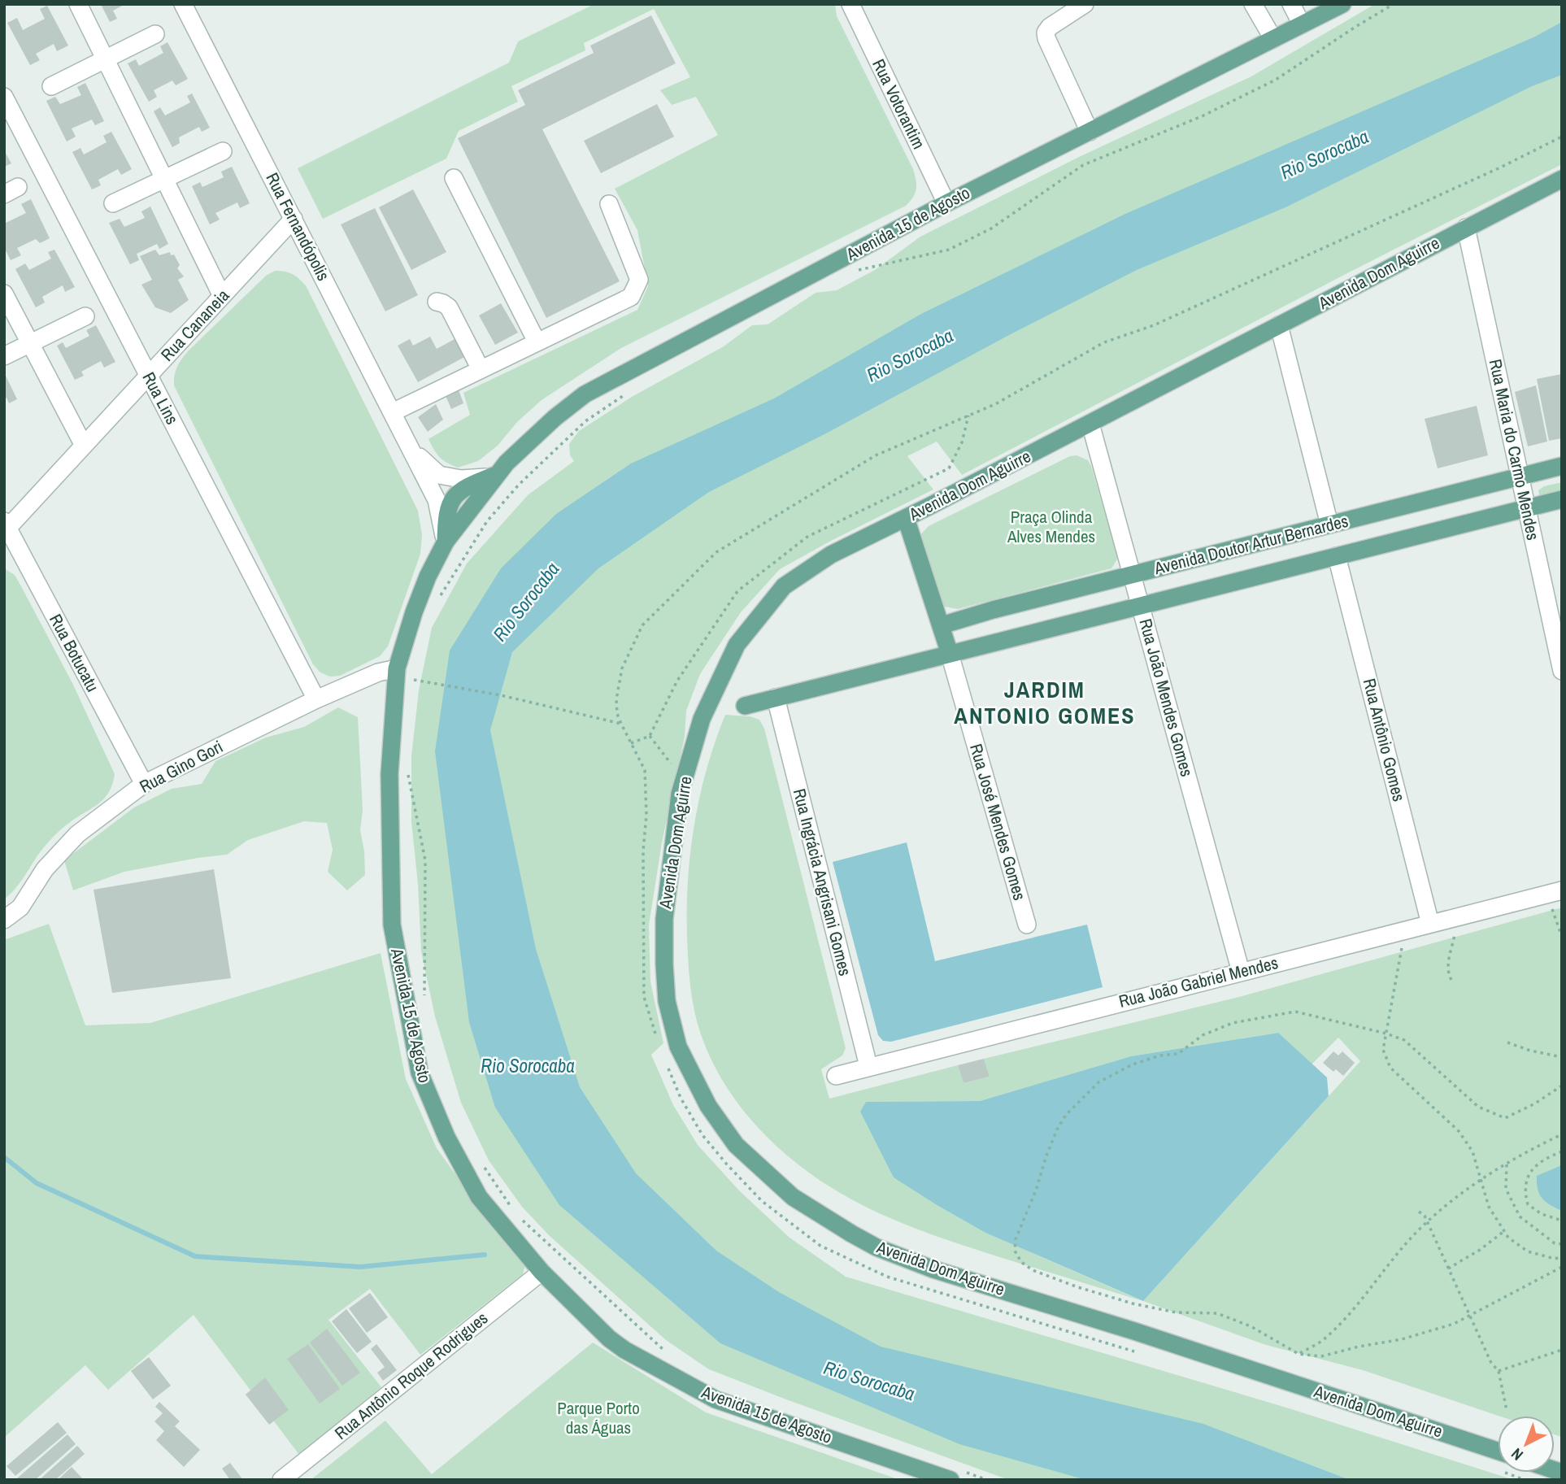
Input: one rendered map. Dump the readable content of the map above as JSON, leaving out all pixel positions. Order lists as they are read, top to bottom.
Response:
{
  "streets": {
    "main road": ["Avenida 15 de Agosto", "Avenida Dom Aguirre", "Avenida Doutor Artur Bernardes"],
    "street": [
      "Rua Votorantim",
      "Rua Fernandópolis",
      "Rua Cananeia",
      "Rua Lins",
      "Rua Maria do Carmo Mendes",
      "Rua Botucatu",
      "Rua João Mendes Gomes",
      "Rua Antônio Gomes",
      "Rua Gino Gori",
      "Rua José Mendes Gomes",
      "Rua Ingrácia Angrisani Gomes",
      "Rua João Gabriel Mendes",
      "Rua Antônio Roque Rodrigues"
    ]
  },
  "crossings": [
    ["Rua Votorantim", "Avenida 15 de Agosto"],
    ["Avenida 15 de Agosto", "Rua Fernandópolis"],
    ["Avenida 15 de Agosto", "Rua Gino Gori"],
    ["Avenida 15 de Agosto", "Rua Antônio Roque Rodrigues"],
    ["Rua Fernandópolis", "Rua Cananeia"],
    ["Avenida Dom Aguirre", "Rua Maria do Carmo Mendes"],
    ["Avenida Dom Aguirre", "Rua João Mendes Gomes"],
    ["Rua Cananeia", "Rua Lins"],
    ["Rua Cananeia", "Rua Botucatu"],
    ["Rua Lins", "Rua Gino Gori"],
    ["Rua Maria do Carmo Mendes", "Avenida Doutor Artur Bernardes"],
    ["Avenida Doutor Artur Bernardes", "Rua João Mendes Gomes"],
    ["Avenida Doutor Artur Bernardes", "Rua Antônio Gomes"],
    ["Avenida Doutor Artur Bernardes", "Rua José Mendes Gomes"],
    ["Avenida Doutor Artur Bernardes", "Rua Ingrácia Angrisani Gomes"],
    ["Rua Botucatu", "Rua Gino Gori"],
    ["Rua João Mendes Gomes", "Rua João Gabriel Mendes"],
    ["Rua Antônio Gomes", "Rua João Gabriel Mendes"],
    ["Rua Ingrácia Angrisani Gomes", "Rua João Gabriel Mendes"]
  ],
  "districts": ["JARDIM ANTONIO GOMES"],
  "water": ["Rio Sorocaba"],
  "parks": ["Praça Olinda Alves Mendes", "Parque Porto das Águas"],
  "north": "bottom left"
}
